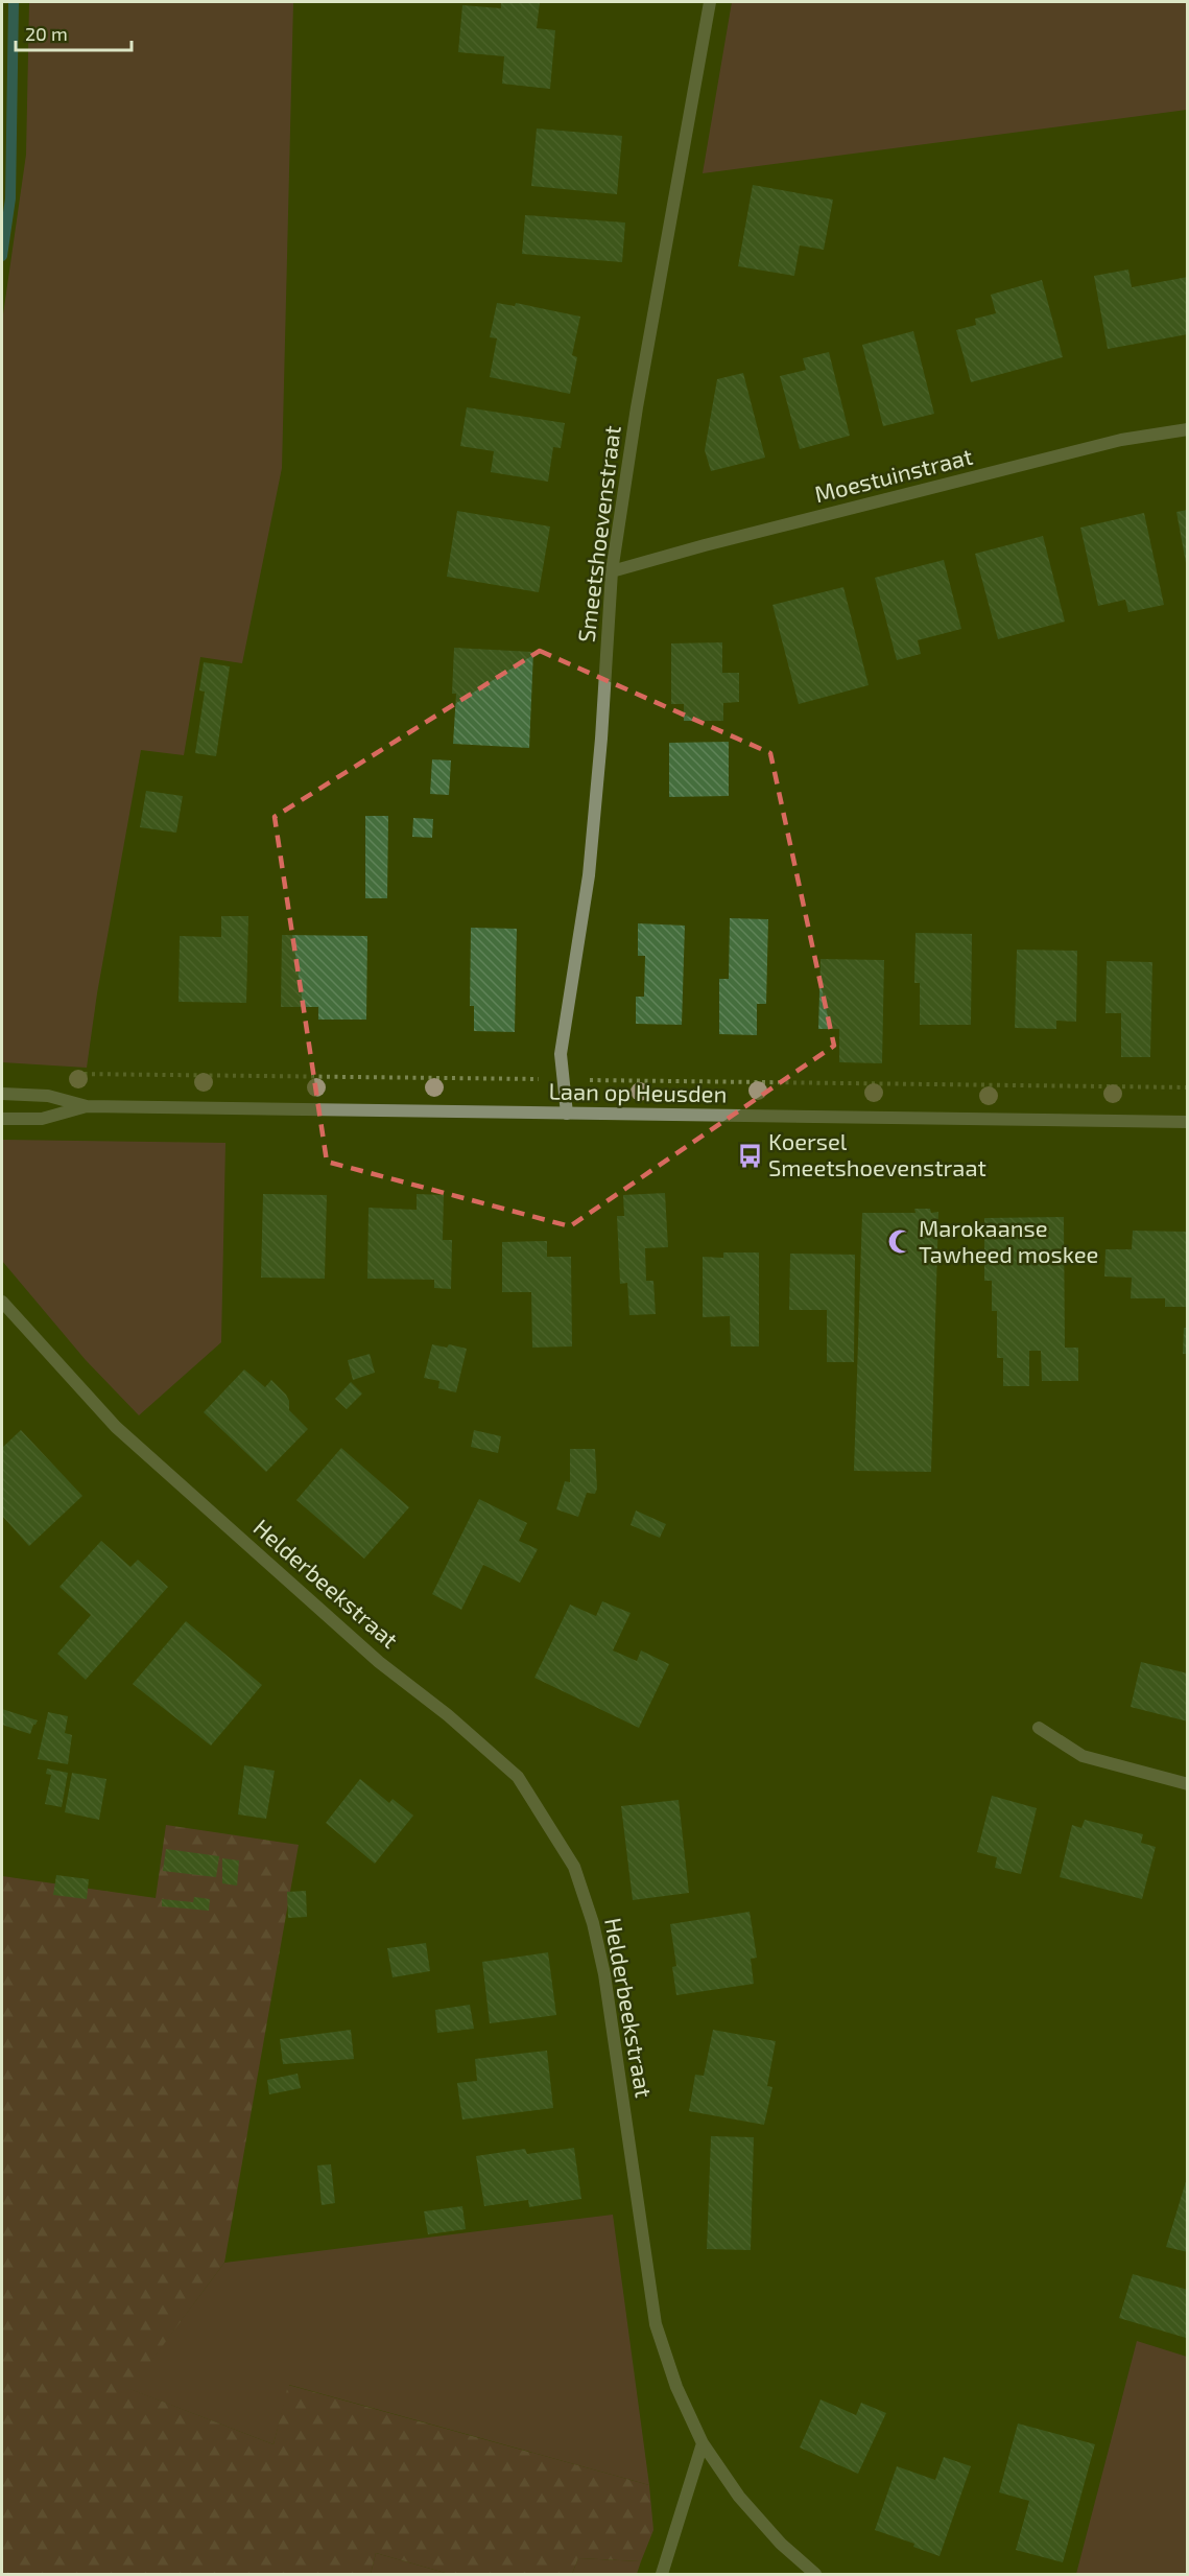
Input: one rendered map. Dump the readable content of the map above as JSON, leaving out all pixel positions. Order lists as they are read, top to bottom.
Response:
{
  "streets": {
    "street": [
      "Moestuinstraat",
      "Smeetshoevenstraat",
      "Laan op Heusden",
      "Helderbeekstraat"
    ]
  },
  "crossings": [
    ["Moestuinstraat", "Smeetshoevenstraat"],
    ["Smeetshoevenstraat", "Laan op Heusden"]
  ],
  "places": {
    "bus stop": ["Koersel Smeetshoevenstraat"],
    "mosque": ["Marokaanse Tawheed moskee"]
  },
  "scale_bar": "20 m"
}
